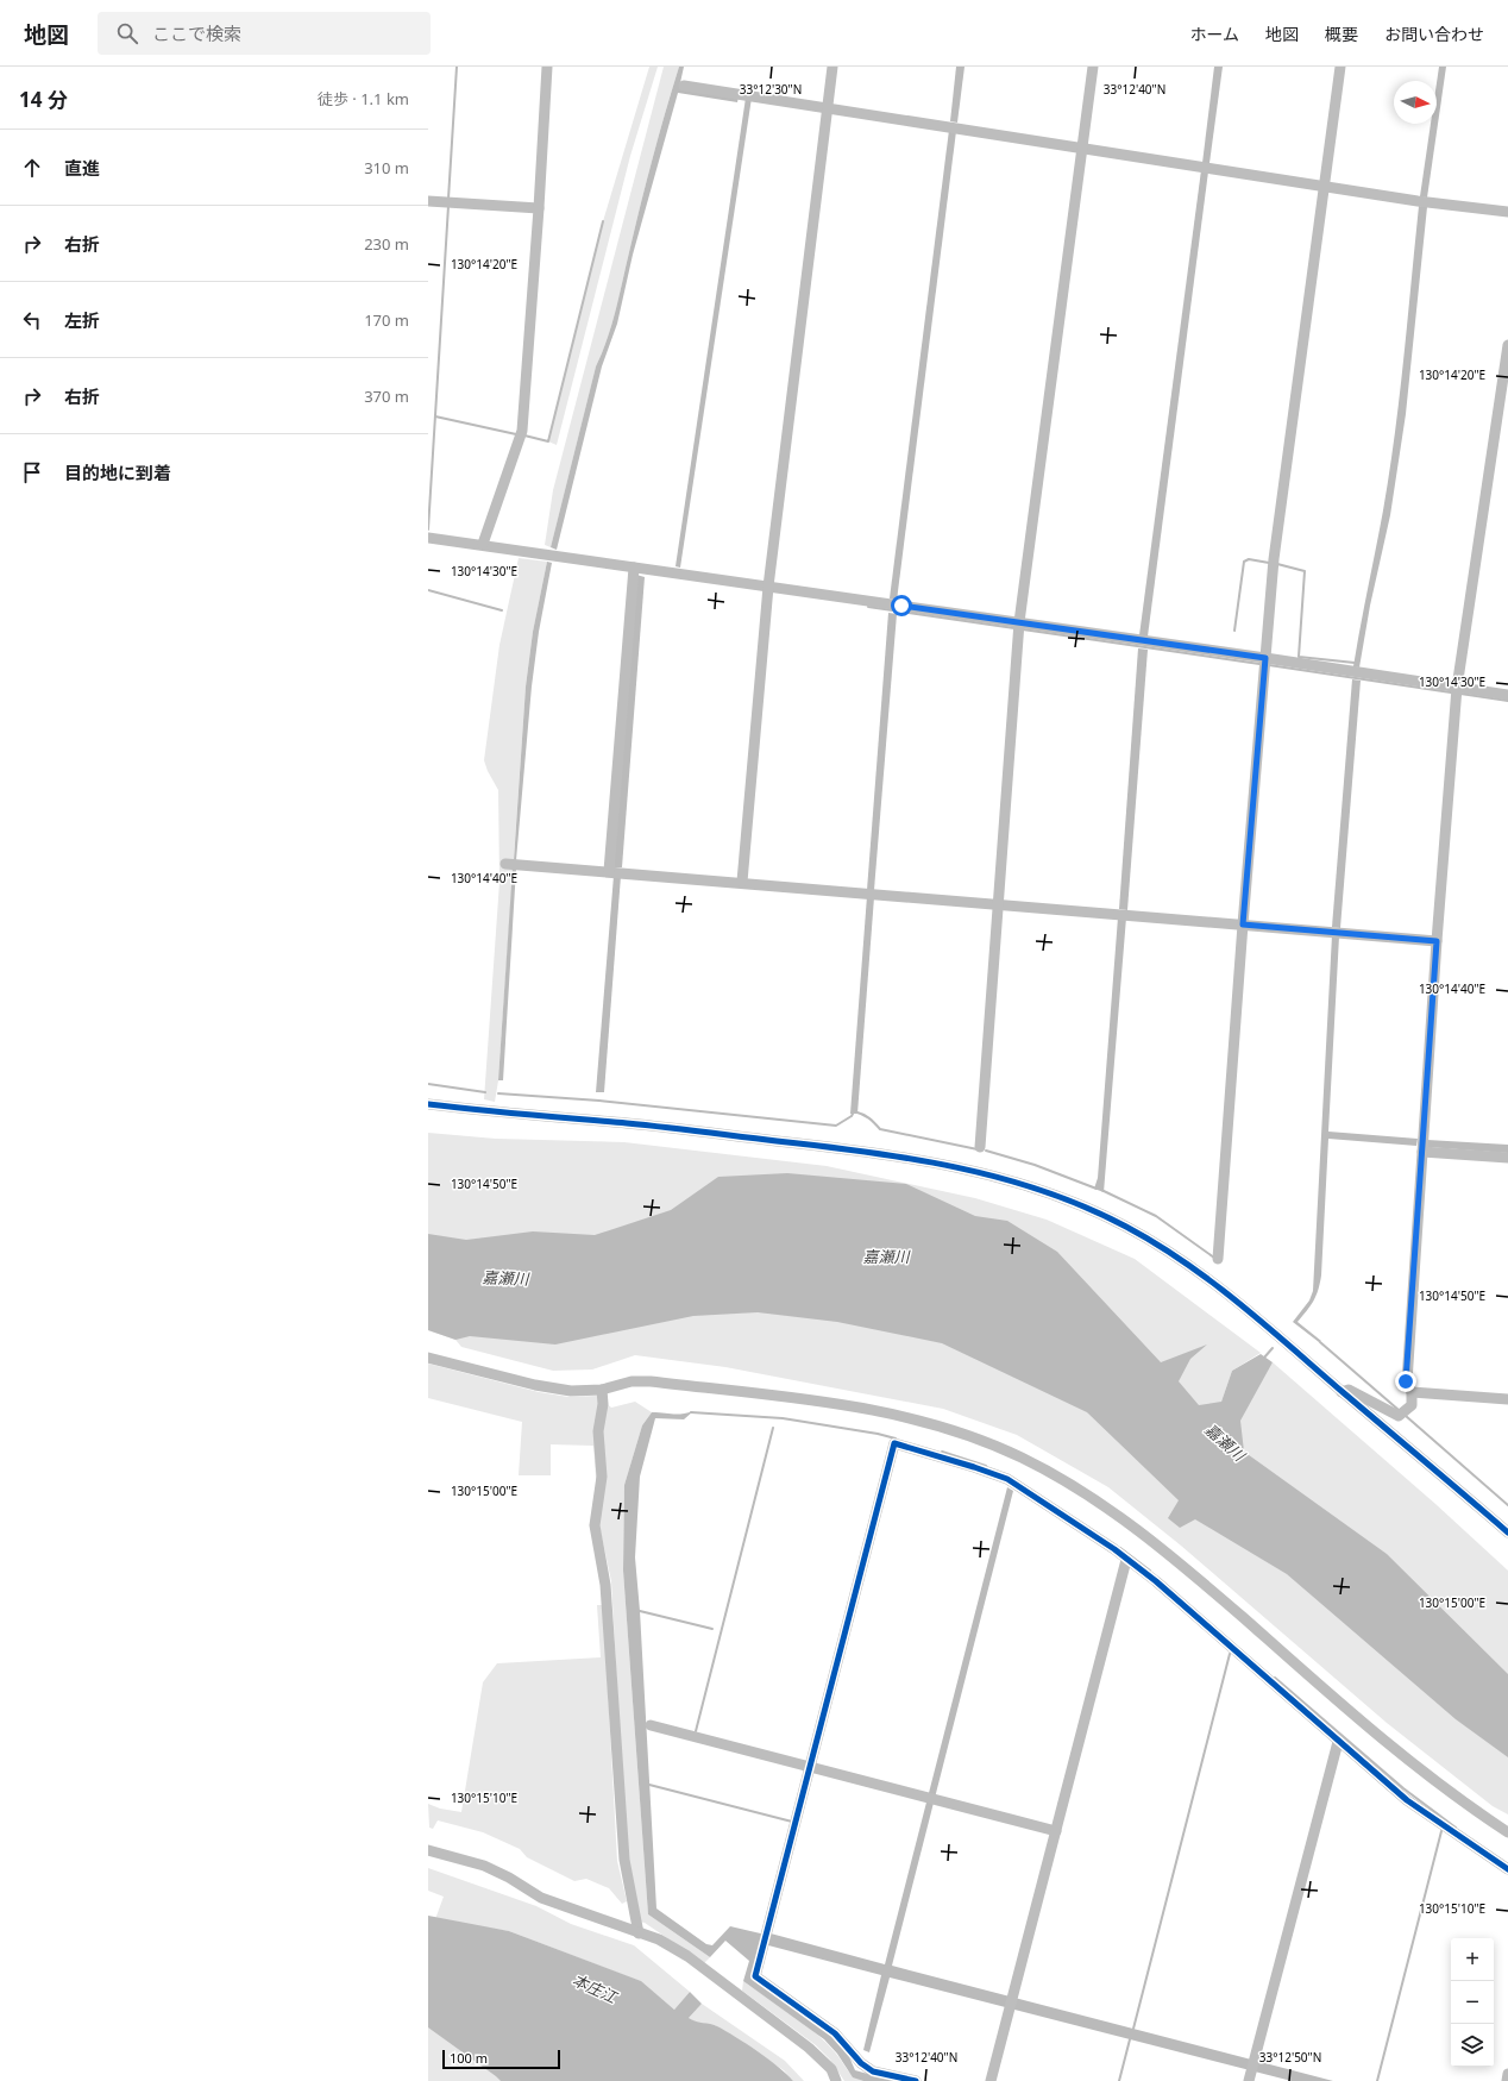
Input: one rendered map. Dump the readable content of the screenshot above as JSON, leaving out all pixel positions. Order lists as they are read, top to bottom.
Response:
{
  "water": ["嘉瀬川", "本庄江"],
  "scale_bar": "100 m",
  "north": "right",
  "page": {
    "header": "地図",
    "search": "ここで検索",
    "nav": [
      "ホーム",
      "地図",
      "概要",
      "お問い合わせ"
    ],
    "heading": ["14 分", "徒歩 · 1.1 km"],
    "list": [
      ["直進", "310 m"],
      ["右折", "230 m"],
      ["左折", "170 m"],
      ["右折", "370 m"],
      "目的地に到着"
    ],
    "map_buttons": ["+", "−"],
    "scale": "100 m"
  },
  "coordinates": [
    "33°12'30\"N",
    "33°12'40\"N",
    "130°14'20\"E",
    "130°14'30\"E",
    "130°14'40\"E",
    "130°14'50\"E",
    "130°15'00\"E",
    "130°15'10\"E",
    "33°12'50\"N"
  ]
}
